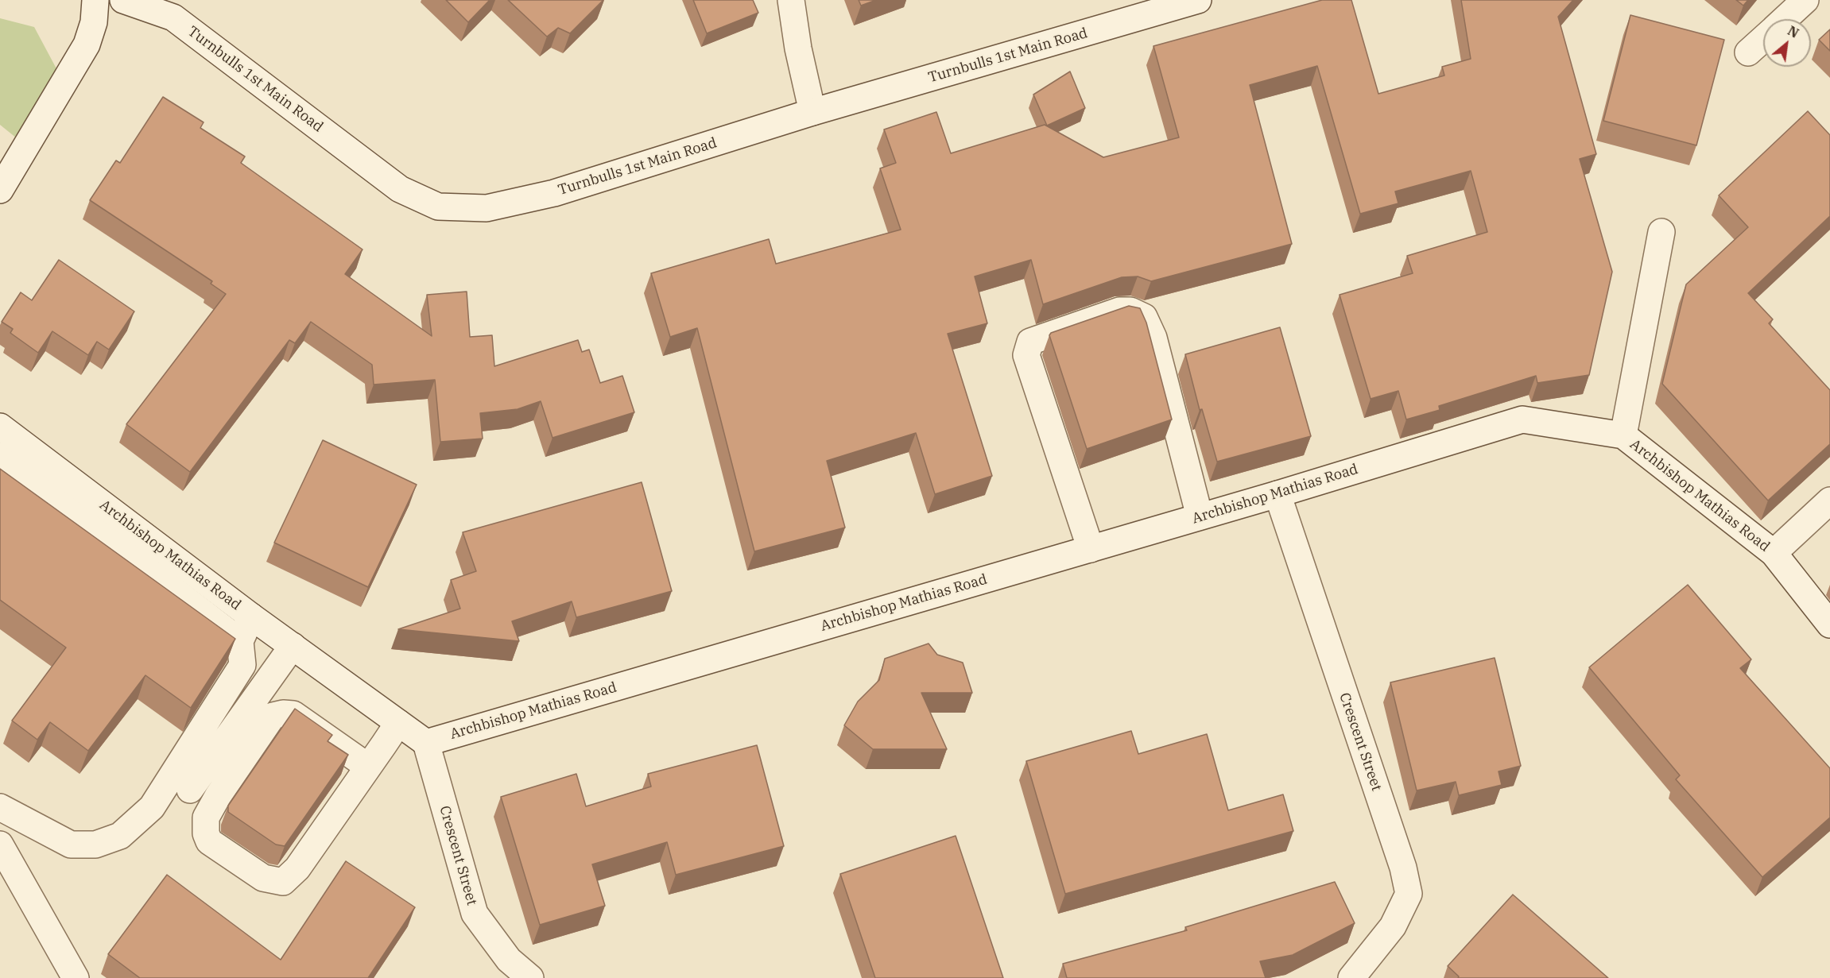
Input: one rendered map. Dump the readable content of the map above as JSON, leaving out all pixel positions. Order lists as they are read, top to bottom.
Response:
{
  "streets": {
    "street": ["Turnbulls 1st Main Road", "Archbishop Mathias Road", "Crescent Street"]
  },
  "crossings": [
    ["Archbishop Mathias Road", "Crescent Street"]
  ],
  "north": "top right"
}
